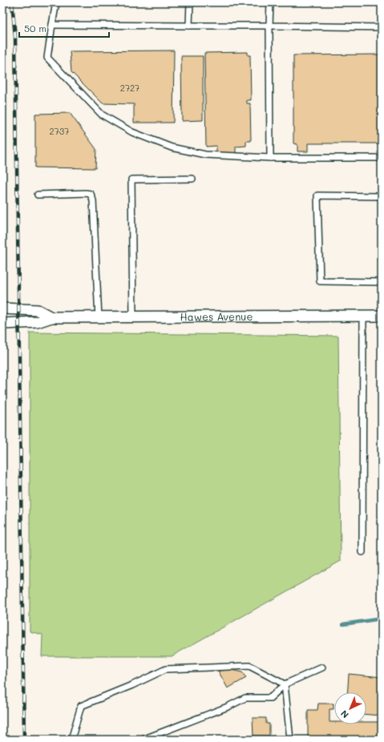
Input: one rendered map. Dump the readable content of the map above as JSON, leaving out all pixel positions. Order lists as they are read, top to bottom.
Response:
{
  "streets": {
    "street": ["Hawes Avenue"]
  },
  "house_numbers": ["2727", "2737"],
  "scale_bar": "50 m",
  "north": "bottom left"
}
